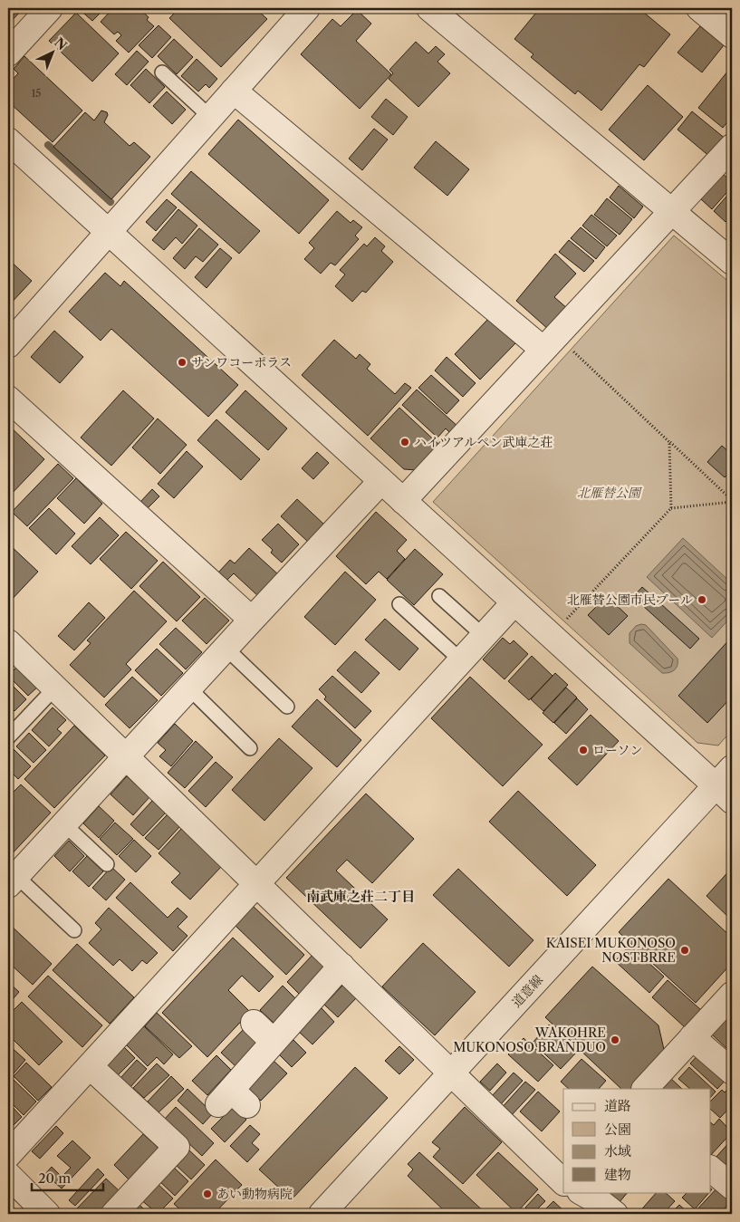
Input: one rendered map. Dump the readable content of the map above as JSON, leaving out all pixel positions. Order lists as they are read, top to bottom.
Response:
{
  "streets": {
    "street": ["道意線"]
  },
  "districts": ["南武庫之荘二丁目"],
  "parks": ["北雁替公園"],
  "places": [
    "サンワコーポラス",
    "ハイツアルペン武庫之荘",
    "北雁替公園市民プール",
    "ローソン",
    "KAISEI MUKONOSO NOSTBRRE",
    "WAKOHRE MUKONOSO BRANDUO",
    "あい動物病院"
  ],
  "house_numbers": ["15"],
  "legend": [
    "道路",
    "公園",
    "水域",
    "建物"
  ],
  "scale_bar": "20 m",
  "north": "top right"
}
